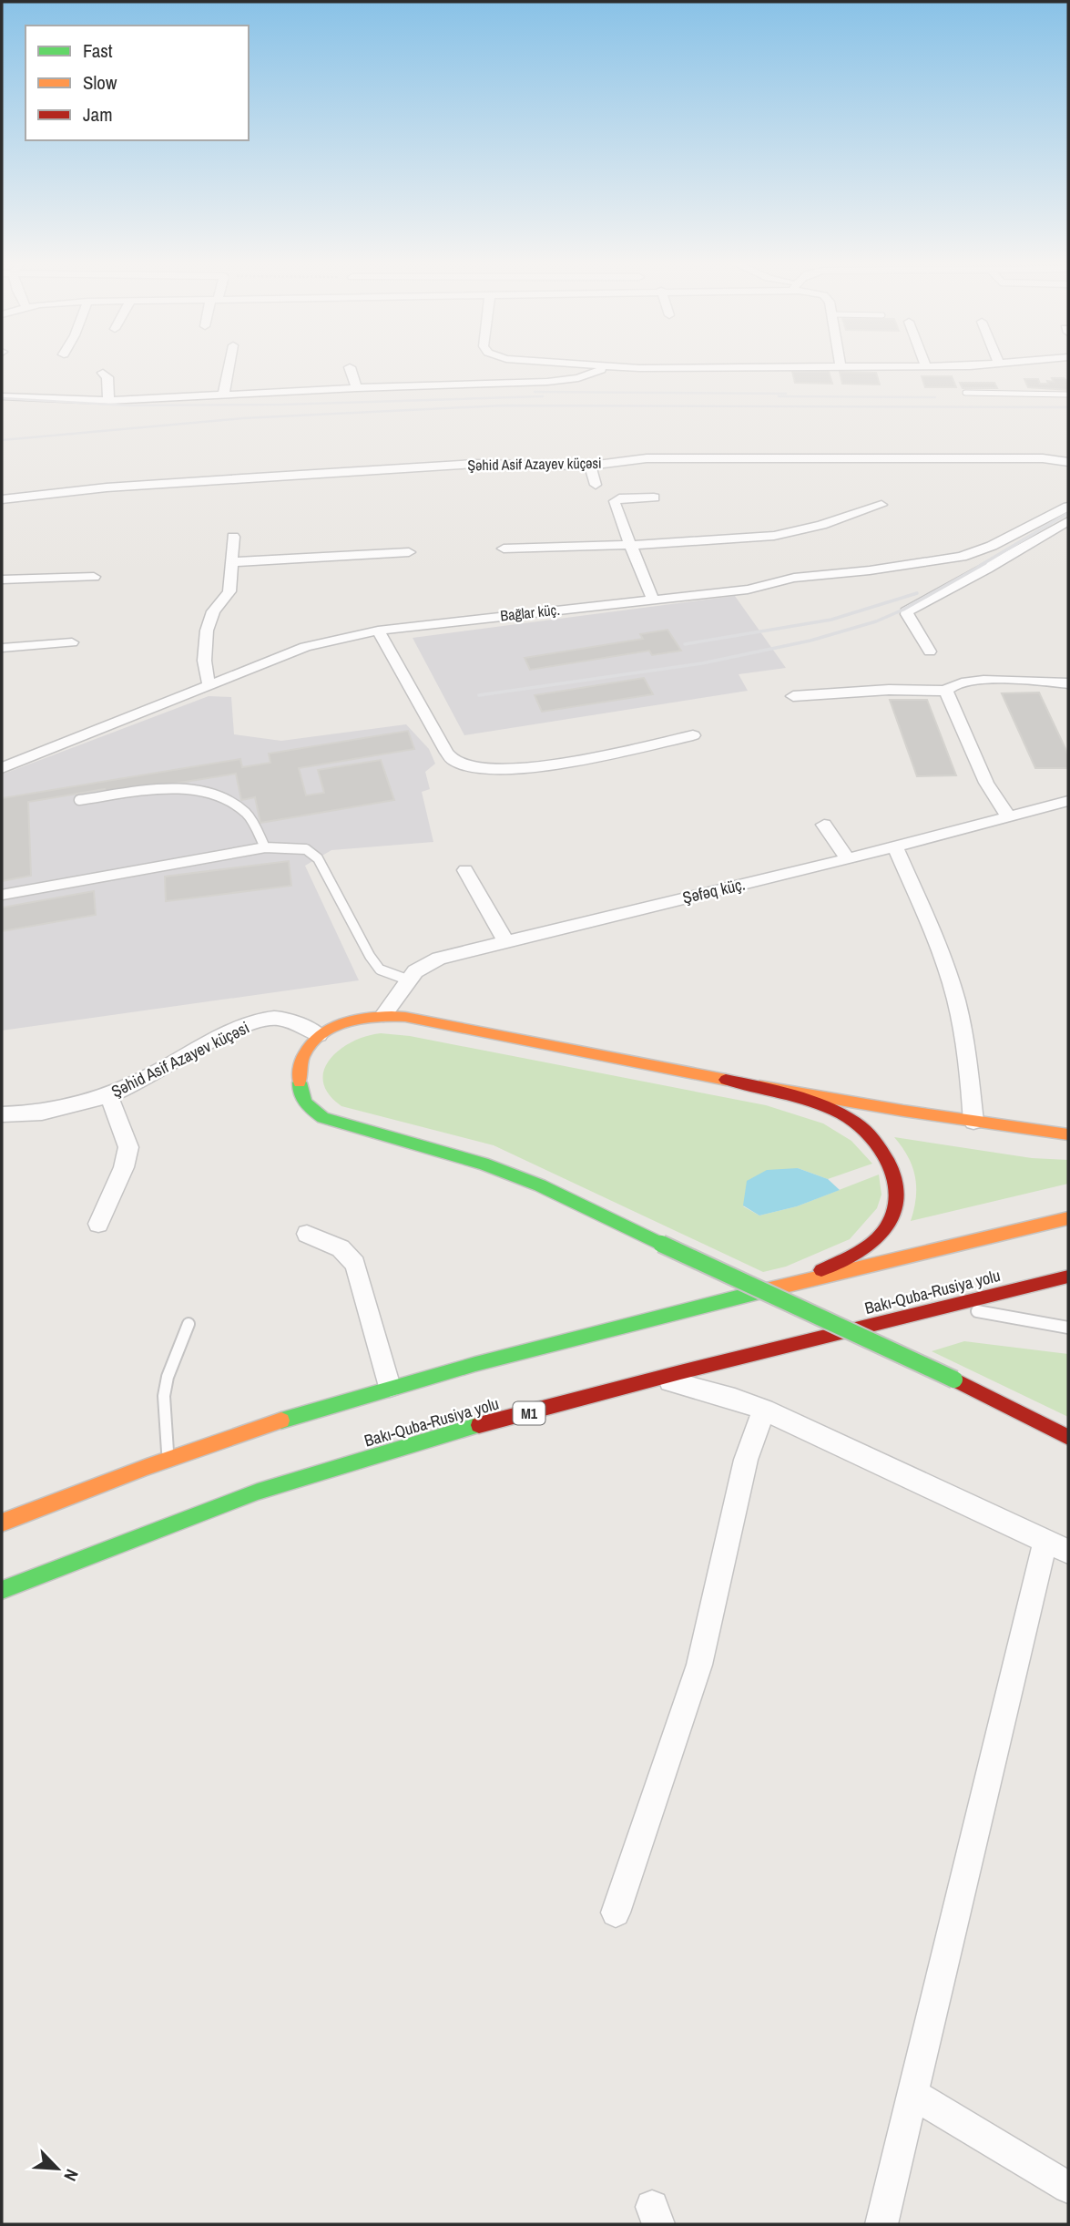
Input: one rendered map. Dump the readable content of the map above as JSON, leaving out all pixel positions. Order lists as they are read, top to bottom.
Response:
{
  "streets": {
    "main road": ["Bakı-Quba-Rusiya yolu", "M1"],
    "street": ["Şəhid Asif Azayev küçəsi", "Bağlar küç.", "Şəfəq küç."]
  },
  "legend": ["Fast", "Slow", "Jam"],
  "north": "bottom right"
}
